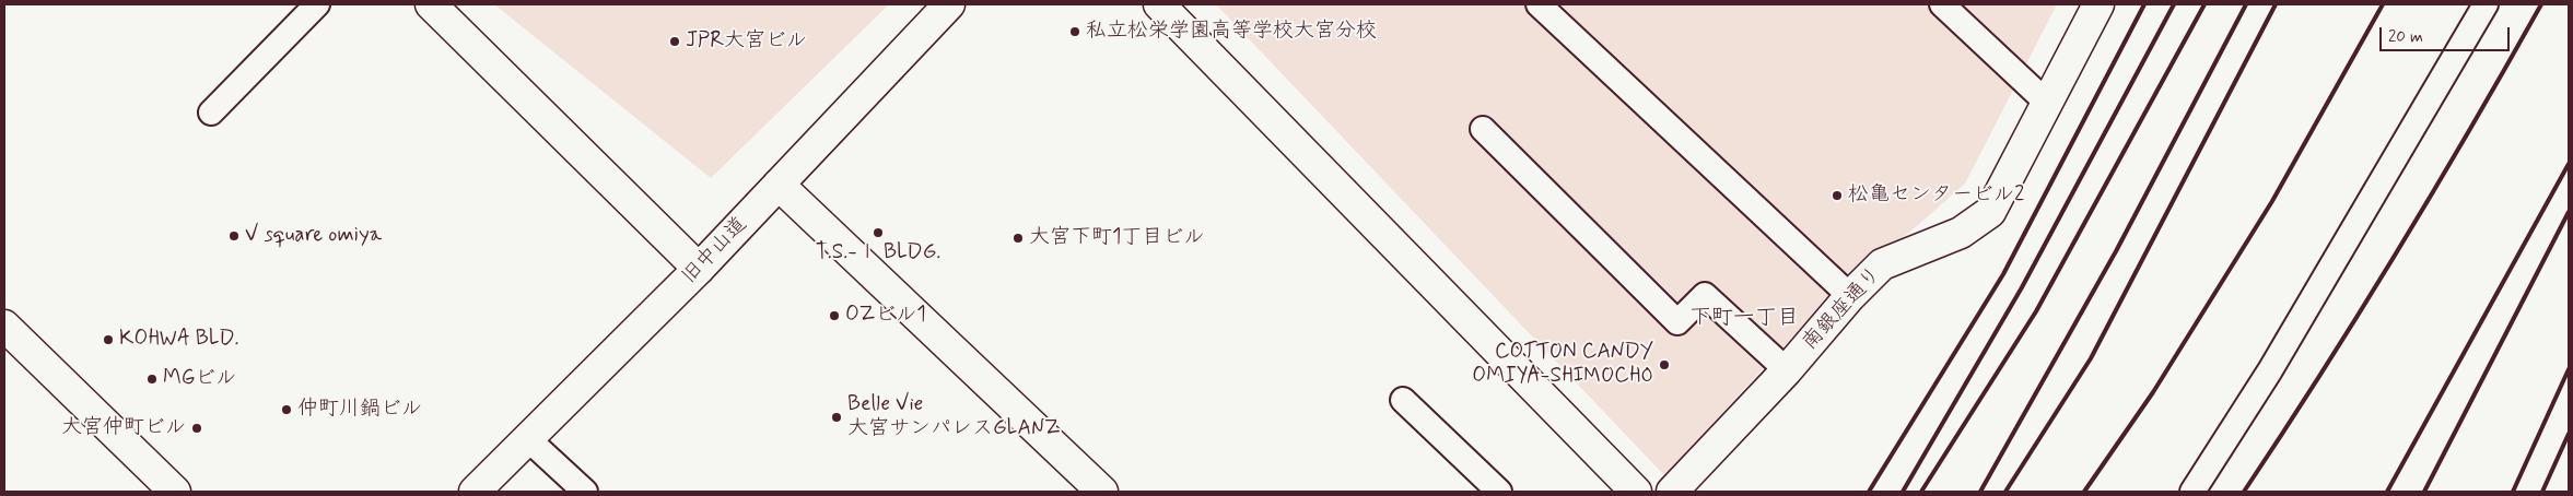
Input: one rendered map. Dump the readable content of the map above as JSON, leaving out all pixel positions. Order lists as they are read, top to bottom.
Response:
{
  "streets": {
    "street": ["旧中山道", "南銀座通り"]
  },
  "districts": ["下町一丁目"],
  "places": [
    "私立松栄学園高等学校大宮分校",
    "JPR大宮ビル",
    "松亀センタービル2",
    "T.S.-Ⅰ BLDG.",
    "V square omiya",
    "大宮下町1丁目ビル",
    "OZビル1",
    "KOHWA BLD.",
    "COTTON CANDY OMIYA-SHIMOCHO",
    "MGビル",
    "仲町川鍋ビル",
    "Belle Vie 大宮サンパレスGLANZ",
    "大宮仲町ビル"
  ],
  "scale_bar": "20 m"
}
